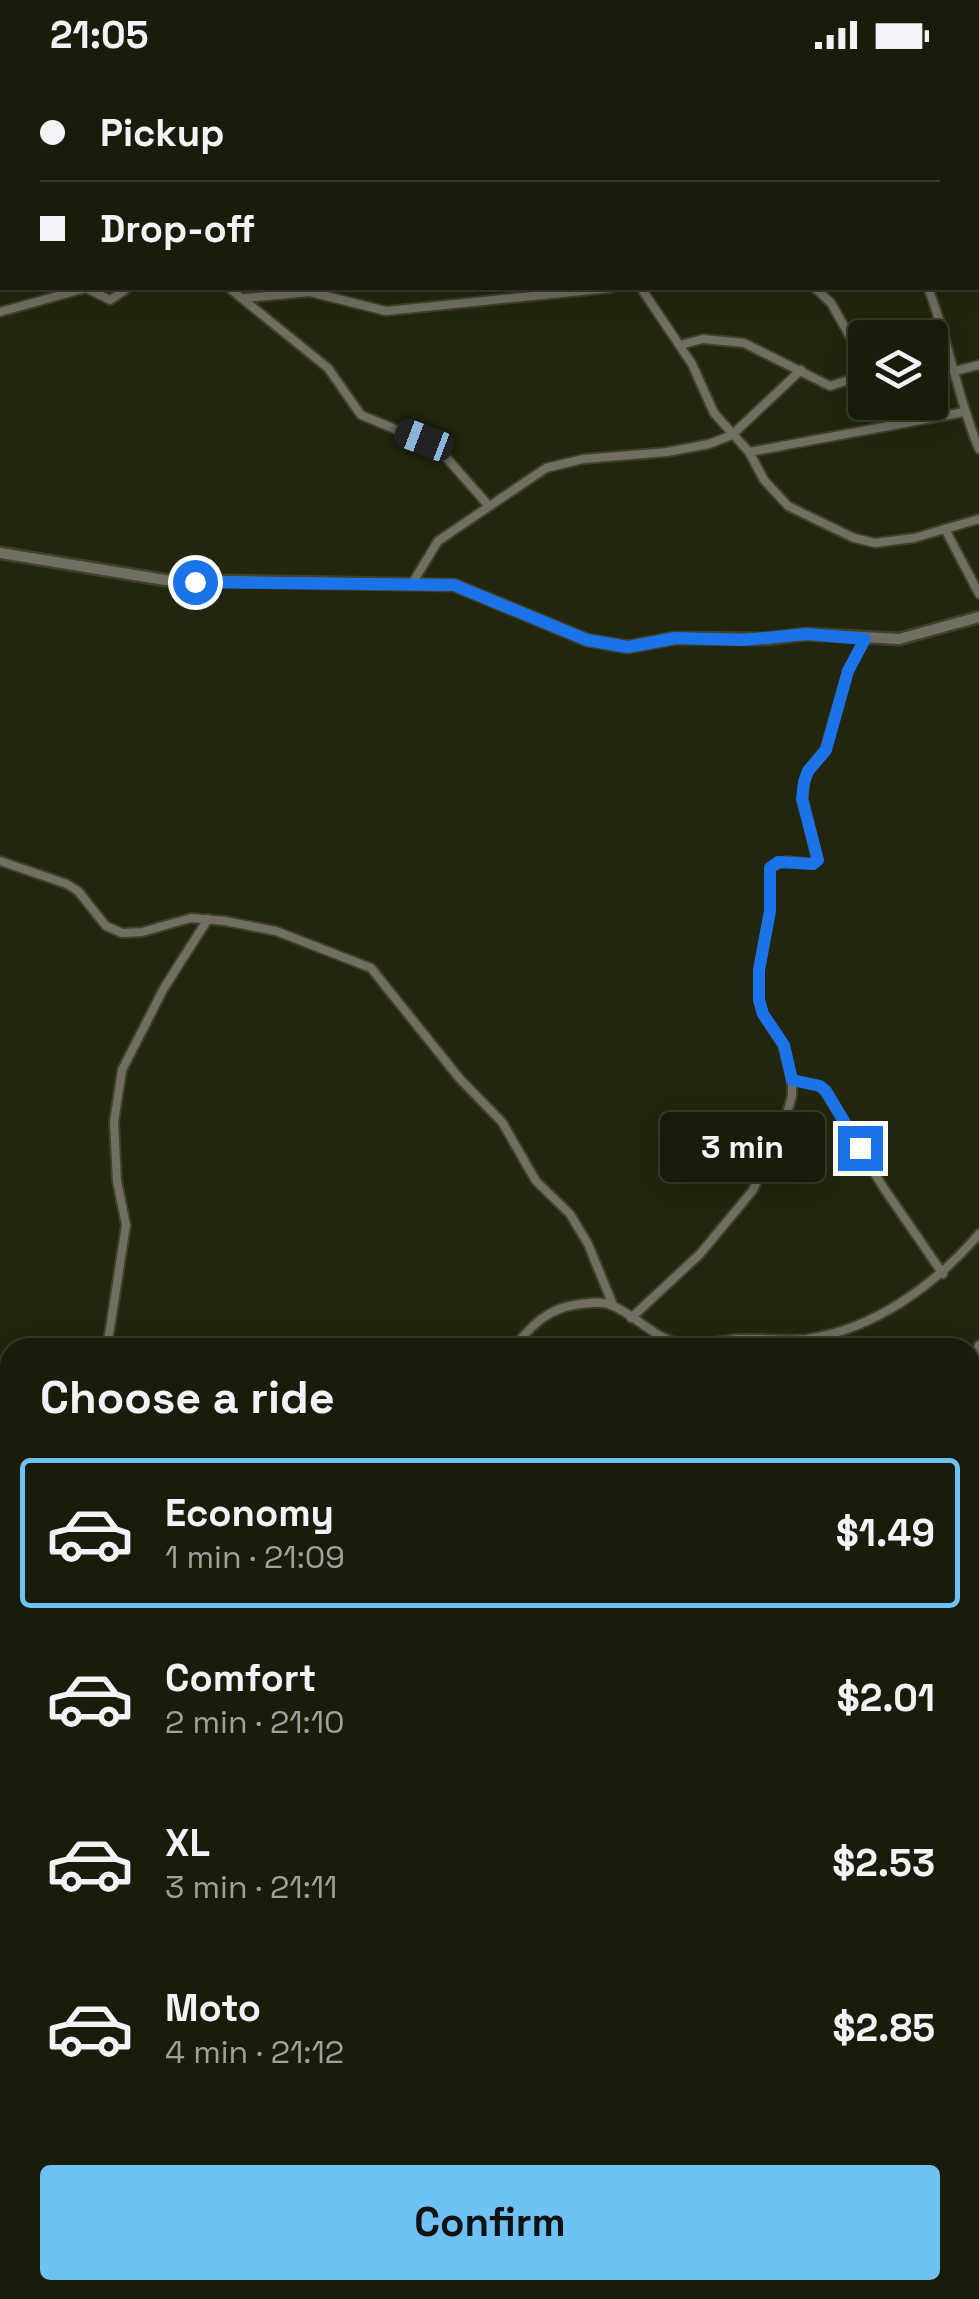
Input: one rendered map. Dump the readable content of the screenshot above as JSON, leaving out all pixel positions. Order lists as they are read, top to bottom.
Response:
{
  "page": {
    "status": "21:05",
    "banner": ["Pickup", "Drop-off"],
    "bubble": "3 min",
    "heading": "Choose a ride",
    "list": [
      {
        "name": "Economy",
        "note": "1 min · 21:09",
        "value": "$1.49"
      },
      {
        "name": "Comfort",
        "note": "2 min · 21:10",
        "value": "$2.01"
      },
      {
        "name": "XL",
        "note": "3 min · 21:11",
        "value": "$2.53"
      },
      {
        "name": "Moto",
        "note": "4 min · 21:12",
        "value": "$2.85"
      }
    ],
    "buttons": "Confirm"
  }
}
